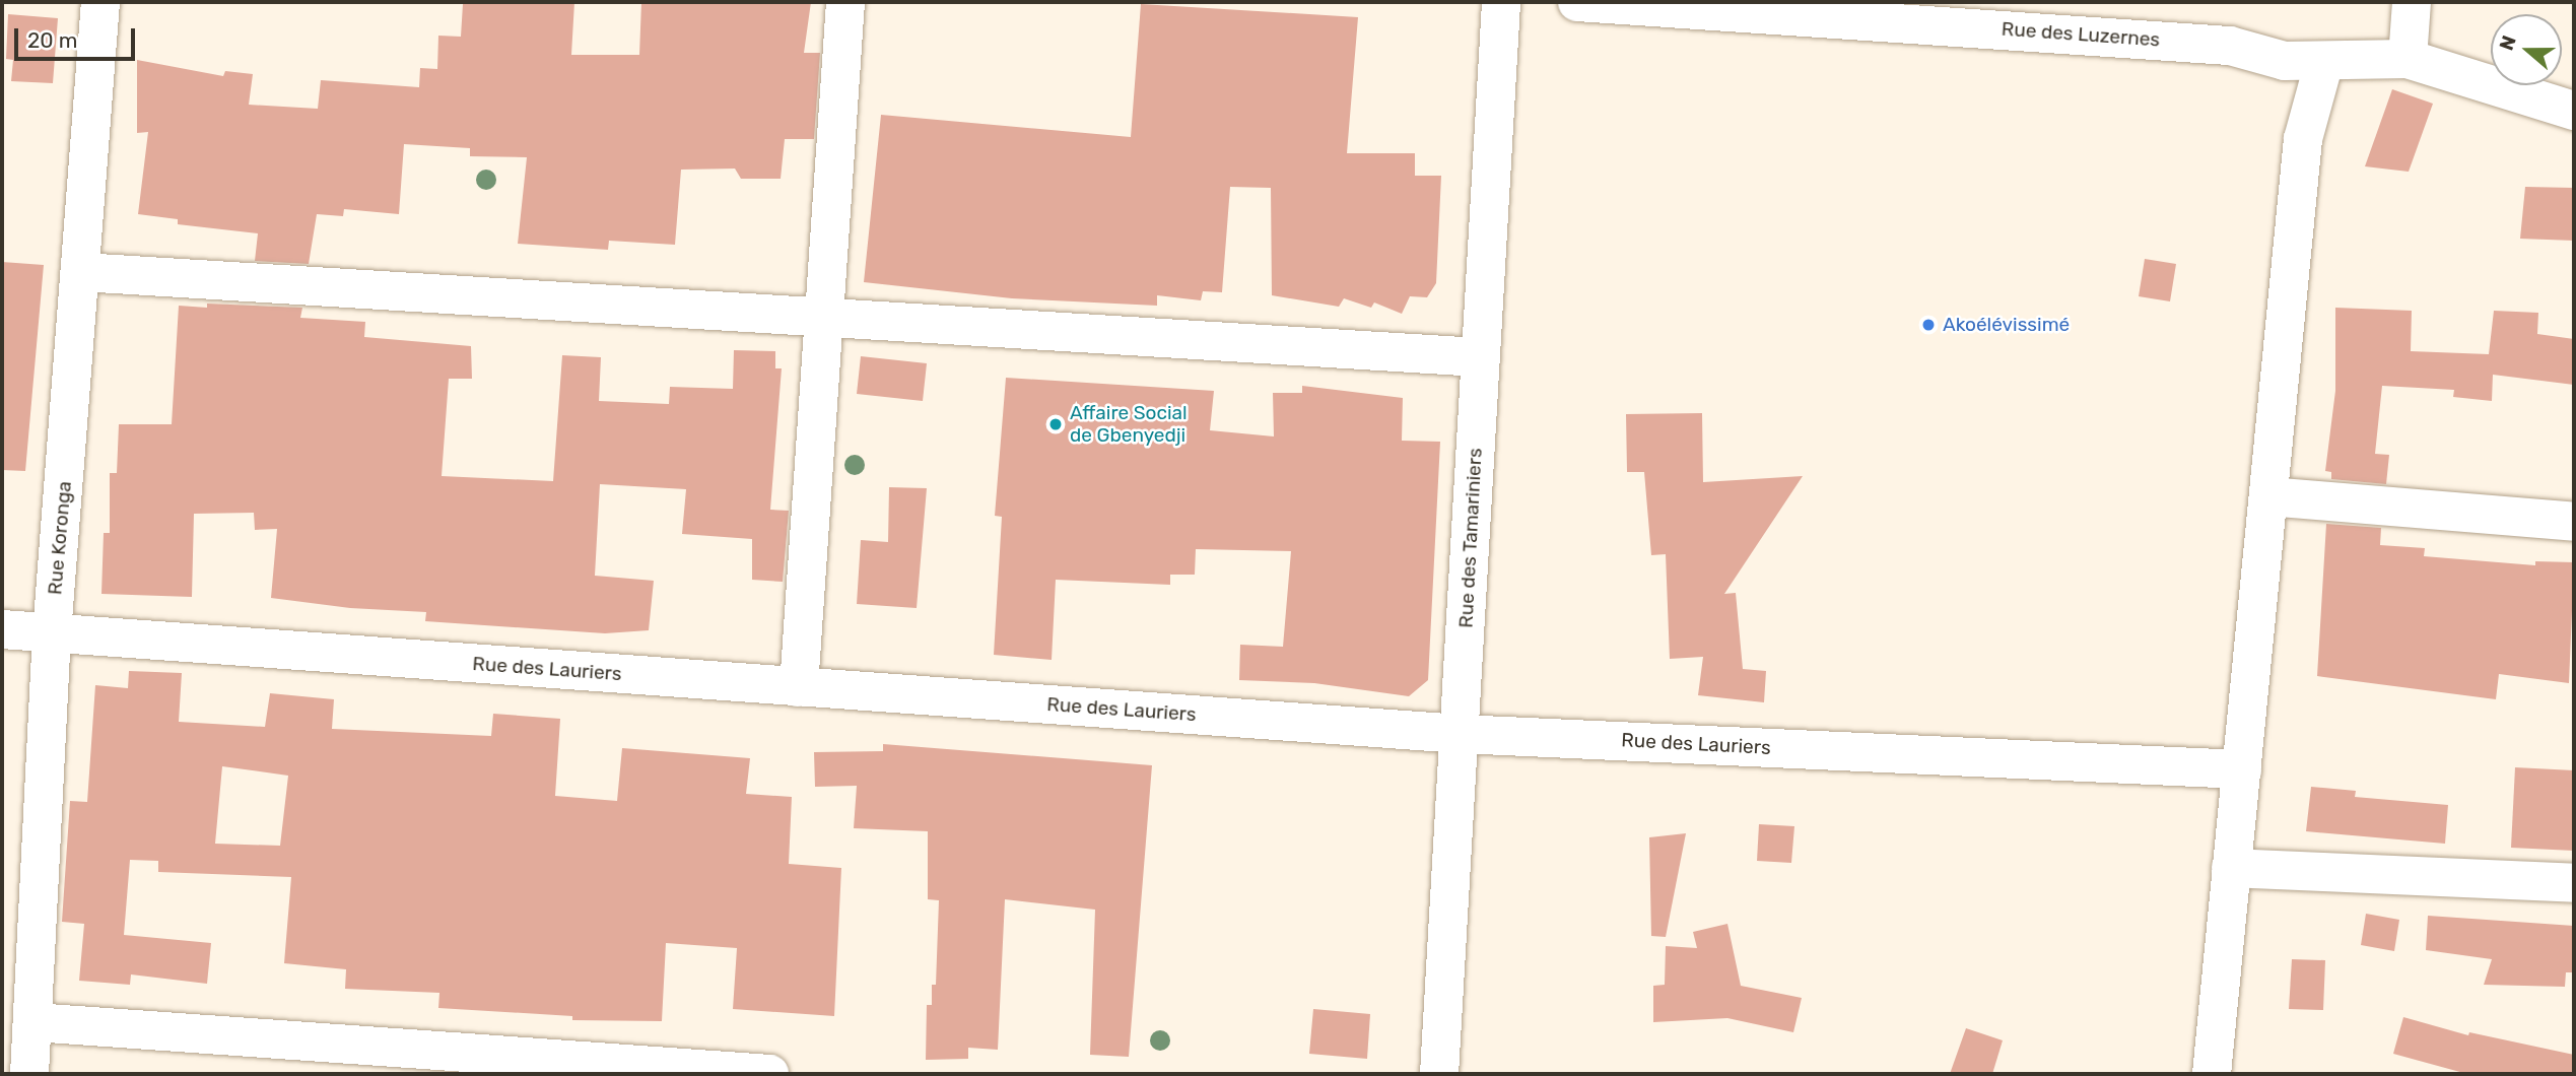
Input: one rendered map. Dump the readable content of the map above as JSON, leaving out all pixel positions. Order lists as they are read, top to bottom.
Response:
{
  "streets": {
    "street": [
      "Rue des Luzernes",
      "Rue Koronga",
      "Rue des Tamariniers",
      "Rue des Lauriers"
    ]
  },
  "crossings": [
    ["Rue Koronga", "Rue des Lauriers"],
    ["Rue des Tamariniers", "Rue des Lauriers"]
  ],
  "places": ["Akoélévissimé", "Affaire Social de Gbenyedji"],
  "scale_bar": "20 m",
  "north": "left"
}
